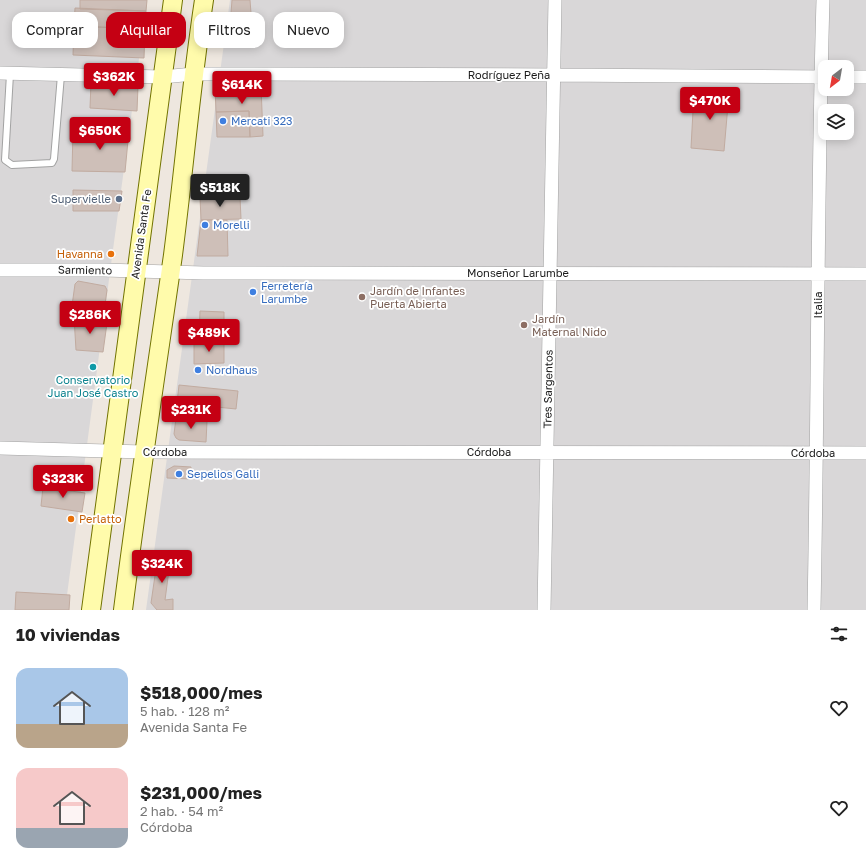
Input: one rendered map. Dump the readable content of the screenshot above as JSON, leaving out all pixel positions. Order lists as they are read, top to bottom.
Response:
{
  "streets": {
    "main road": ["Avenida Santa Fe"],
    "street": [
      "Rodríguez Peña",
      "Sarmiento",
      "Monseñor Larumbe",
      "Italia",
      "Tres Sargentos",
      "Córdoba"
    ]
  },
  "crossings": [
    ["Rodríguez Peña", "Avenida Santa Fe"],
    ["Rodríguez Peña", "Tres Sargentos"],
    ["Avenida Santa Fe", "Sarmiento"],
    ["Avenida Santa Fe", "Córdoba"],
    ["Sarmiento", "Monseñor Larumbe"],
    ["Monseñor Larumbe", "Italia"],
    ["Monseñor Larumbe", "Tres Sargentos"],
    ["Italia", "Córdoba"],
    ["Tres Sargentos", "Córdoba"]
  ],
  "places": [
    "Mercati 323",
    "Supervielle",
    "Morelli",
    "Havanna",
    "Ferretería Larumbe",
    "Jardín de Infantes Puerta Abierta",
    "Jardín Maternal Nido",
    "Conservatorio Juan José Castro",
    "Nordhaus",
    "Sepelios Galli",
    "Perlatto"
  ],
  "north": "bottom left",
  "page": {
    "chip": [
      "Comprar",
      "Alquilar",
      "Filtros",
      "Nuevo"
    ],
    "price": [
      "$362K",
      "$614K",
      "$470K",
      "$650K",
      "$518K",
      "$286K",
      "$489K",
      "$231K",
      "$323K",
      "$324K"
    ],
    "heading": "10 viviendas",
    "list": [
      {
        "name": "$518,000/mes",
        "note": "5 hab. · 128 m² · Avenida Santa Fe"
      },
      {
        "name": "$231,000/mes",
        "note": "2 hab. · 54 m² · Córdoba"
      }
    ]
  }
}
